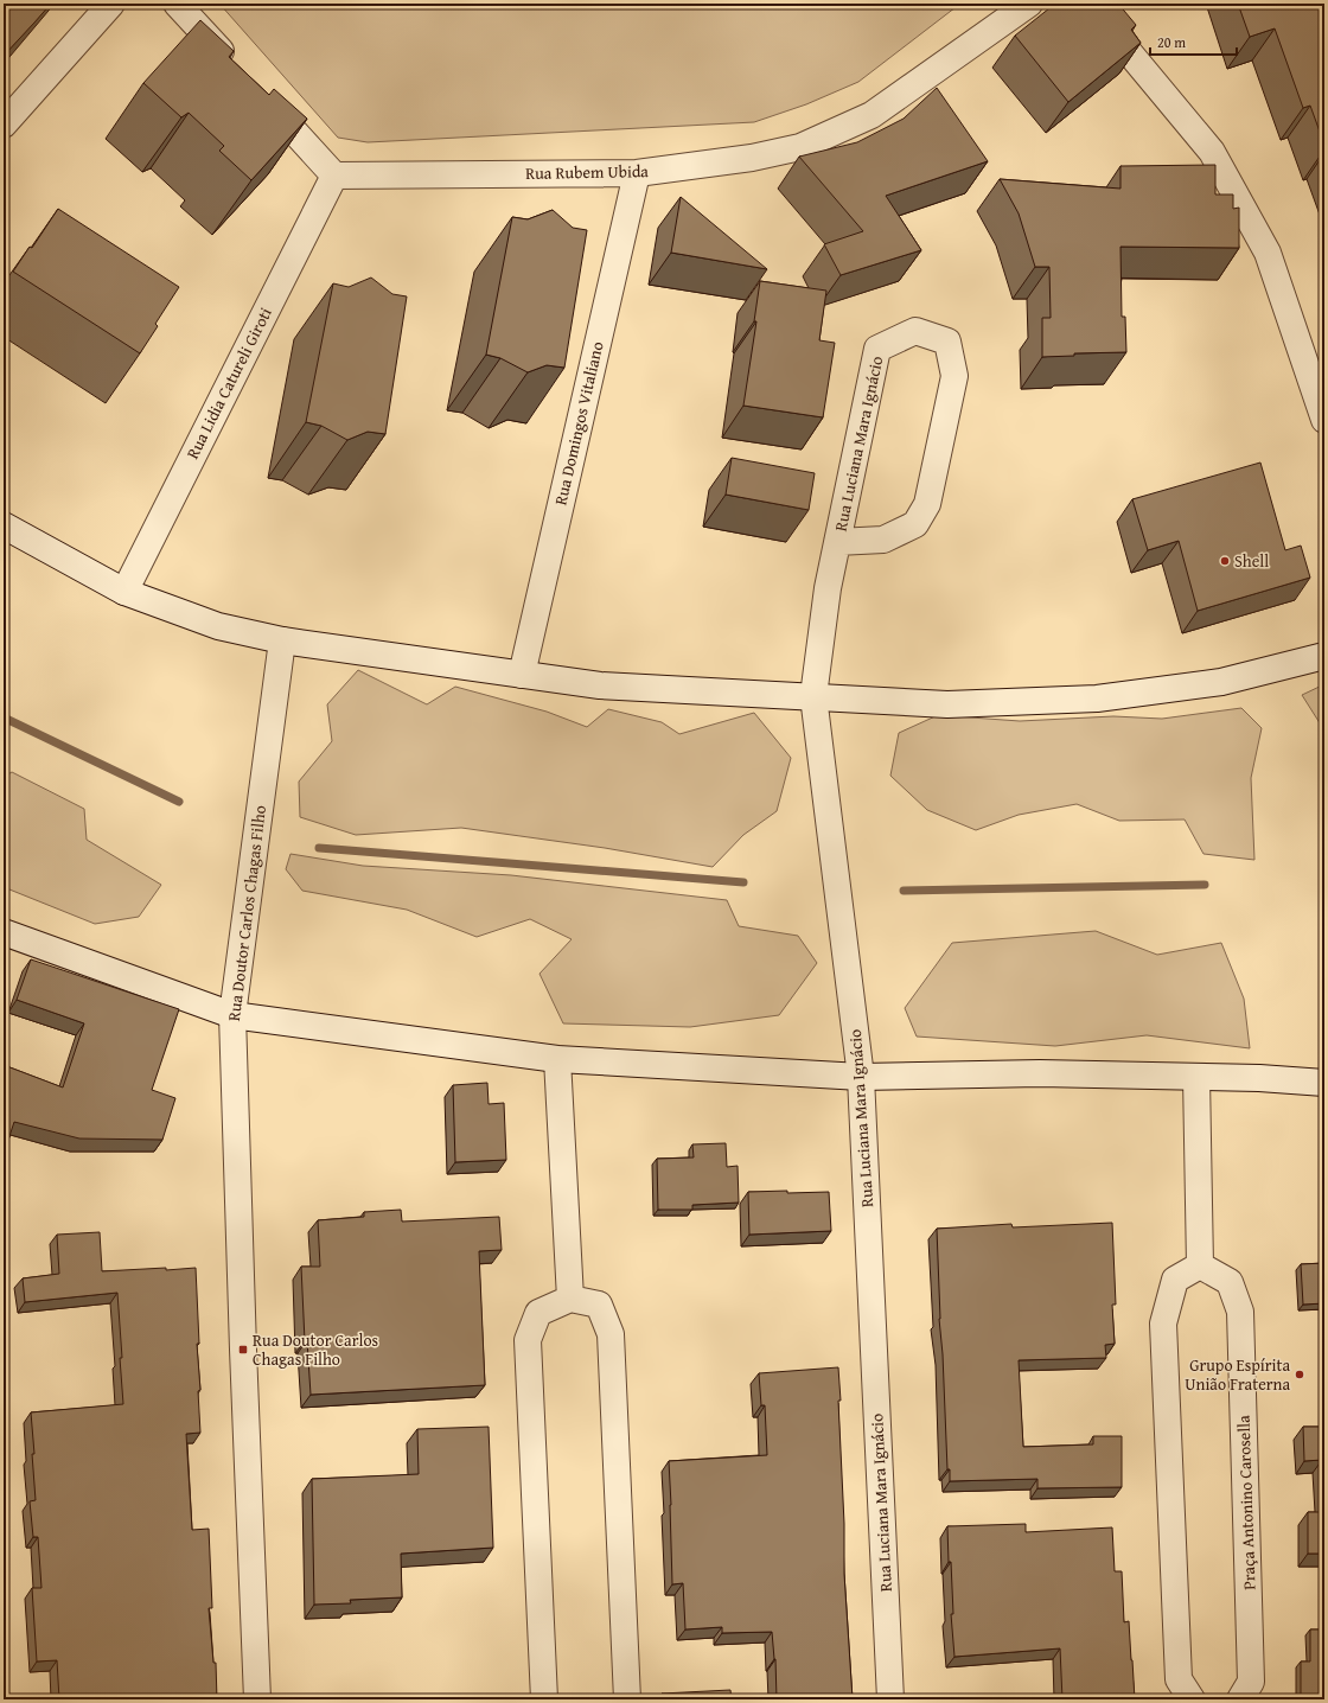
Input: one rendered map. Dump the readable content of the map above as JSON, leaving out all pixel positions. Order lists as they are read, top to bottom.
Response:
{
  "streets": {
    "street": [
      "Rua Rubem Ubida",
      "Rua Lidia Catureli Giroti",
      "Rua Domingos Vitaliano",
      "Rua Luciana Mara Ignácio",
      "Rua Doutor Carlos Chagas Filho",
      "Praça Antonino Carosella"
    ]
  },
  "crossings": [
    ["Rua Rubem Ubida", "Rua Lidia Catureli Giroti"],
    ["Rua Rubem Ubida", "Rua Domingos Vitaliano"]
  ],
  "places": {
    "other": ["Shell", "Grupo Espírita União Fraterna"],
    "transit": ["Rua Doutor Carlos Chagas Filho"]
  },
  "scale_bar": "20 m"
}
